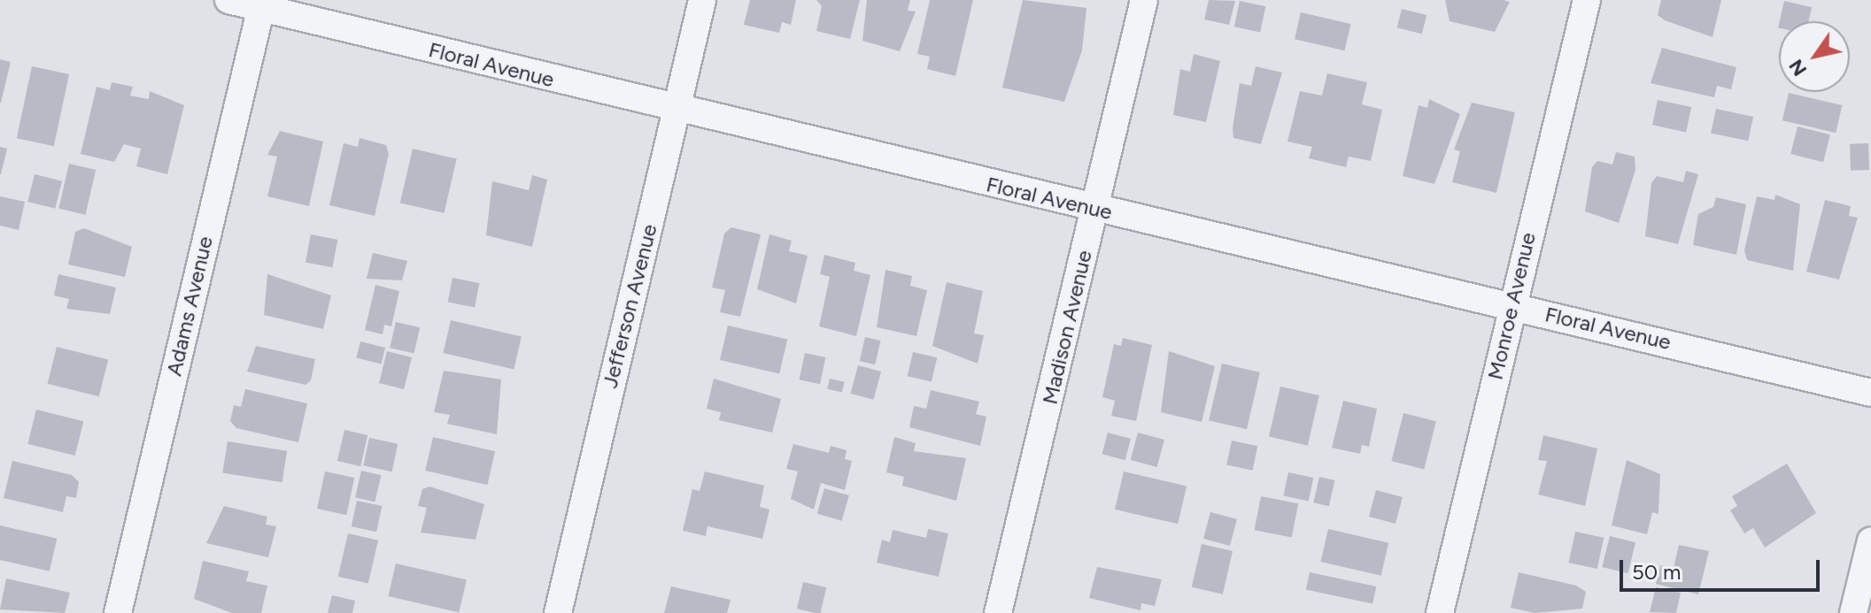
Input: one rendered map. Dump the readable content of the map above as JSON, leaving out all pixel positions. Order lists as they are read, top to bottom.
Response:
{
  "streets": {
    "street": [
      "Floral Avenue",
      "Adams Avenue",
      "Jefferson Avenue",
      "Monroe Avenue",
      "Madison Avenue"
    ]
  },
  "crossings": [
    ["Floral Avenue", "Adams Avenue"],
    ["Floral Avenue", "Jefferson Avenue"],
    ["Floral Avenue", "Monroe Avenue"],
    ["Floral Avenue", "Madison Avenue"]
  ],
  "scale_bar": "50 m",
  "north": "bottom left"
}
